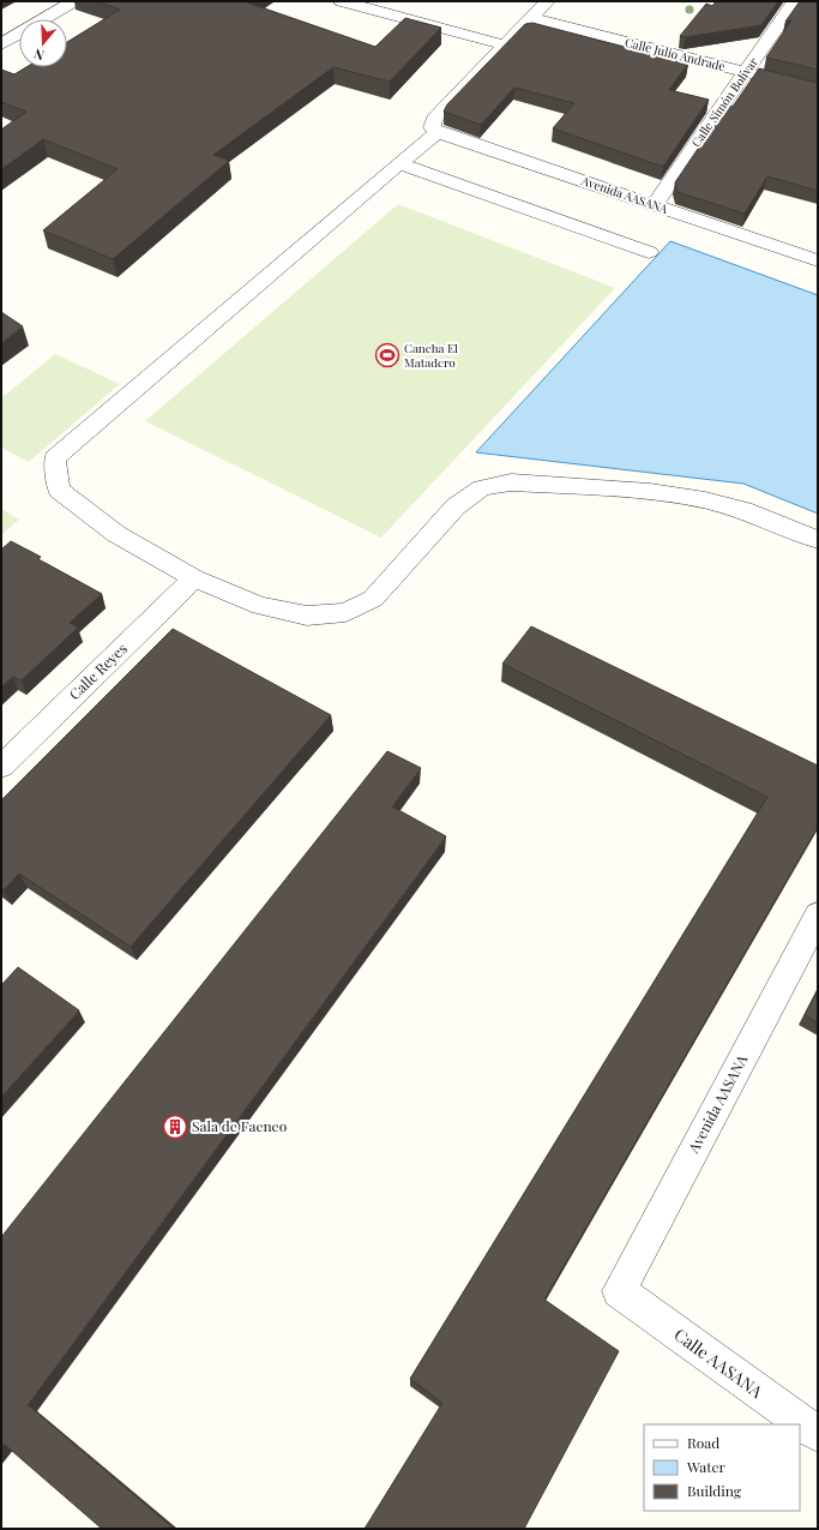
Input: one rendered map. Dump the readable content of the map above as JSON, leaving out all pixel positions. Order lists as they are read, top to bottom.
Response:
{
  "streets": {
    "street": [
      "Calle Julio Andrade",
      "Calle Simón Bolívar",
      "Avenida AASANA",
      "Calle Reyes",
      "Calle AASANA"
    ]
  },
  "crossings": [
    ["Calle Julio Andrade", "Calle Simón Bolívar"],
    ["Calle Simón Bolívar", "Avenida AASANA"],
    ["Avenida AASANA", "Calle AASANA"]
  ],
  "places": {
    "sports": ["Cancha El Matadero"],
    "building": ["Sala de Faeneo"]
  },
  "legend": ["Road", "Water", "Building"],
  "north": "bottom"
}
